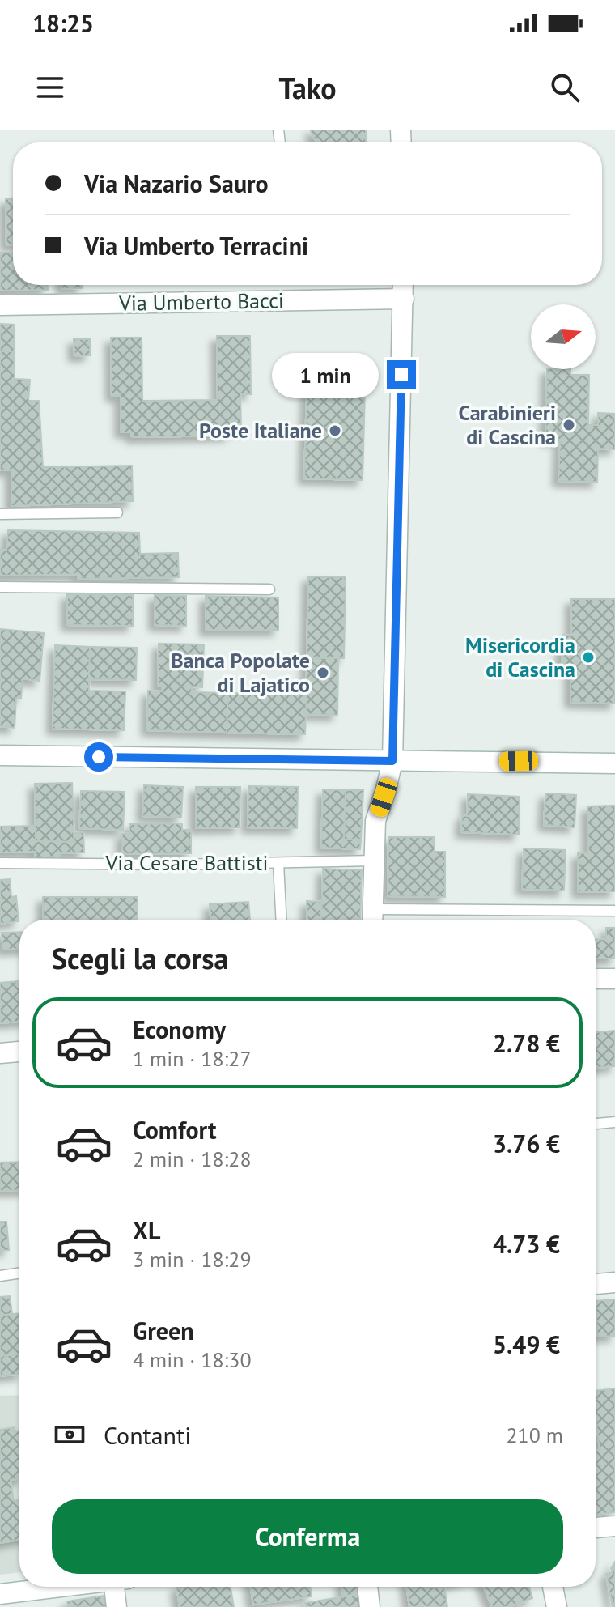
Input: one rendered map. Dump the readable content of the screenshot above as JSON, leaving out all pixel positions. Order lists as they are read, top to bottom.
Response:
{
  "streets": {
    "street": ["Via Umberto Bacci"],
    "lane": ["Via Cesare Battisti"]
  },
  "places": [
    "Carabinieri di Cascina",
    "Poste Italiane",
    "Misericordia di Cascina",
    "Banca Popolate di Lajatico"
  ],
  "north": "right",
  "page": {
    "status": "18:25",
    "header": "Tako",
    "banner": ["Via Nazario Sauro", "Via Umberto Terracini"],
    "bubble": "1 min",
    "heading": "Scegli la corsa",
    "list": [
      {
        "name": "Economy",
        "note": "1 min · 18:27",
        "value": "2.78 €"
      },
      {
        "name": "Comfort",
        "note": "2 min · 18:28",
        "value": "3.76 €"
      },
      {
        "name": "XL",
        "note": "3 min · 18:29",
        "value": "4.73 €"
      },
      {
        "name": "Green",
        "note": "4 min · 18:30",
        "value": "5.49 €"
      }
    ],
    "pay": ["Contanti", "210 m"],
    "buttons": "Conferma"
  }
}
